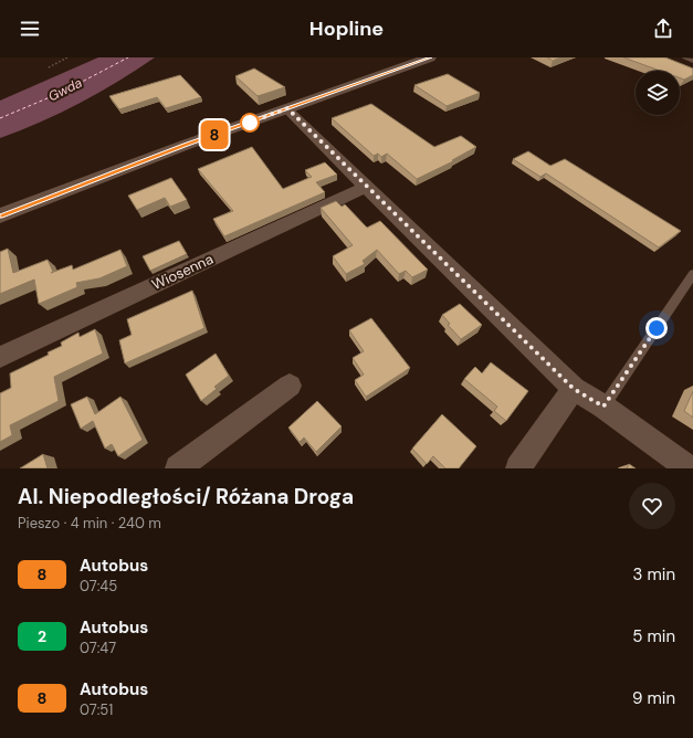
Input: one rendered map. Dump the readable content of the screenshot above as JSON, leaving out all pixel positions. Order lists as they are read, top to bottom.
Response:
{
  "streets": {
    "street": ["Wiosenna"]
  },
  "water": ["Gwda"],
  "lines": ["bus line 8"],
  "page": {
    "header": "Hopline",
    "on_map": "8",
    "heading": ["Al. Niepodległości/ Różana Droga", "Pieszo · 4 min · 240 m"],
    "list": [
      {
        "mark": "8",
        "name": "Autobus",
        "note": "07:45",
        "value": "3 min"
      },
      {
        "mark": "2",
        "name": "Autobus",
        "note": "07:47",
        "value": "5 min"
      },
      {
        "mark": "8",
        "name": "Autobus",
        "note": "07:51",
        "value": "9 min"
      }
    ]
  }
}
